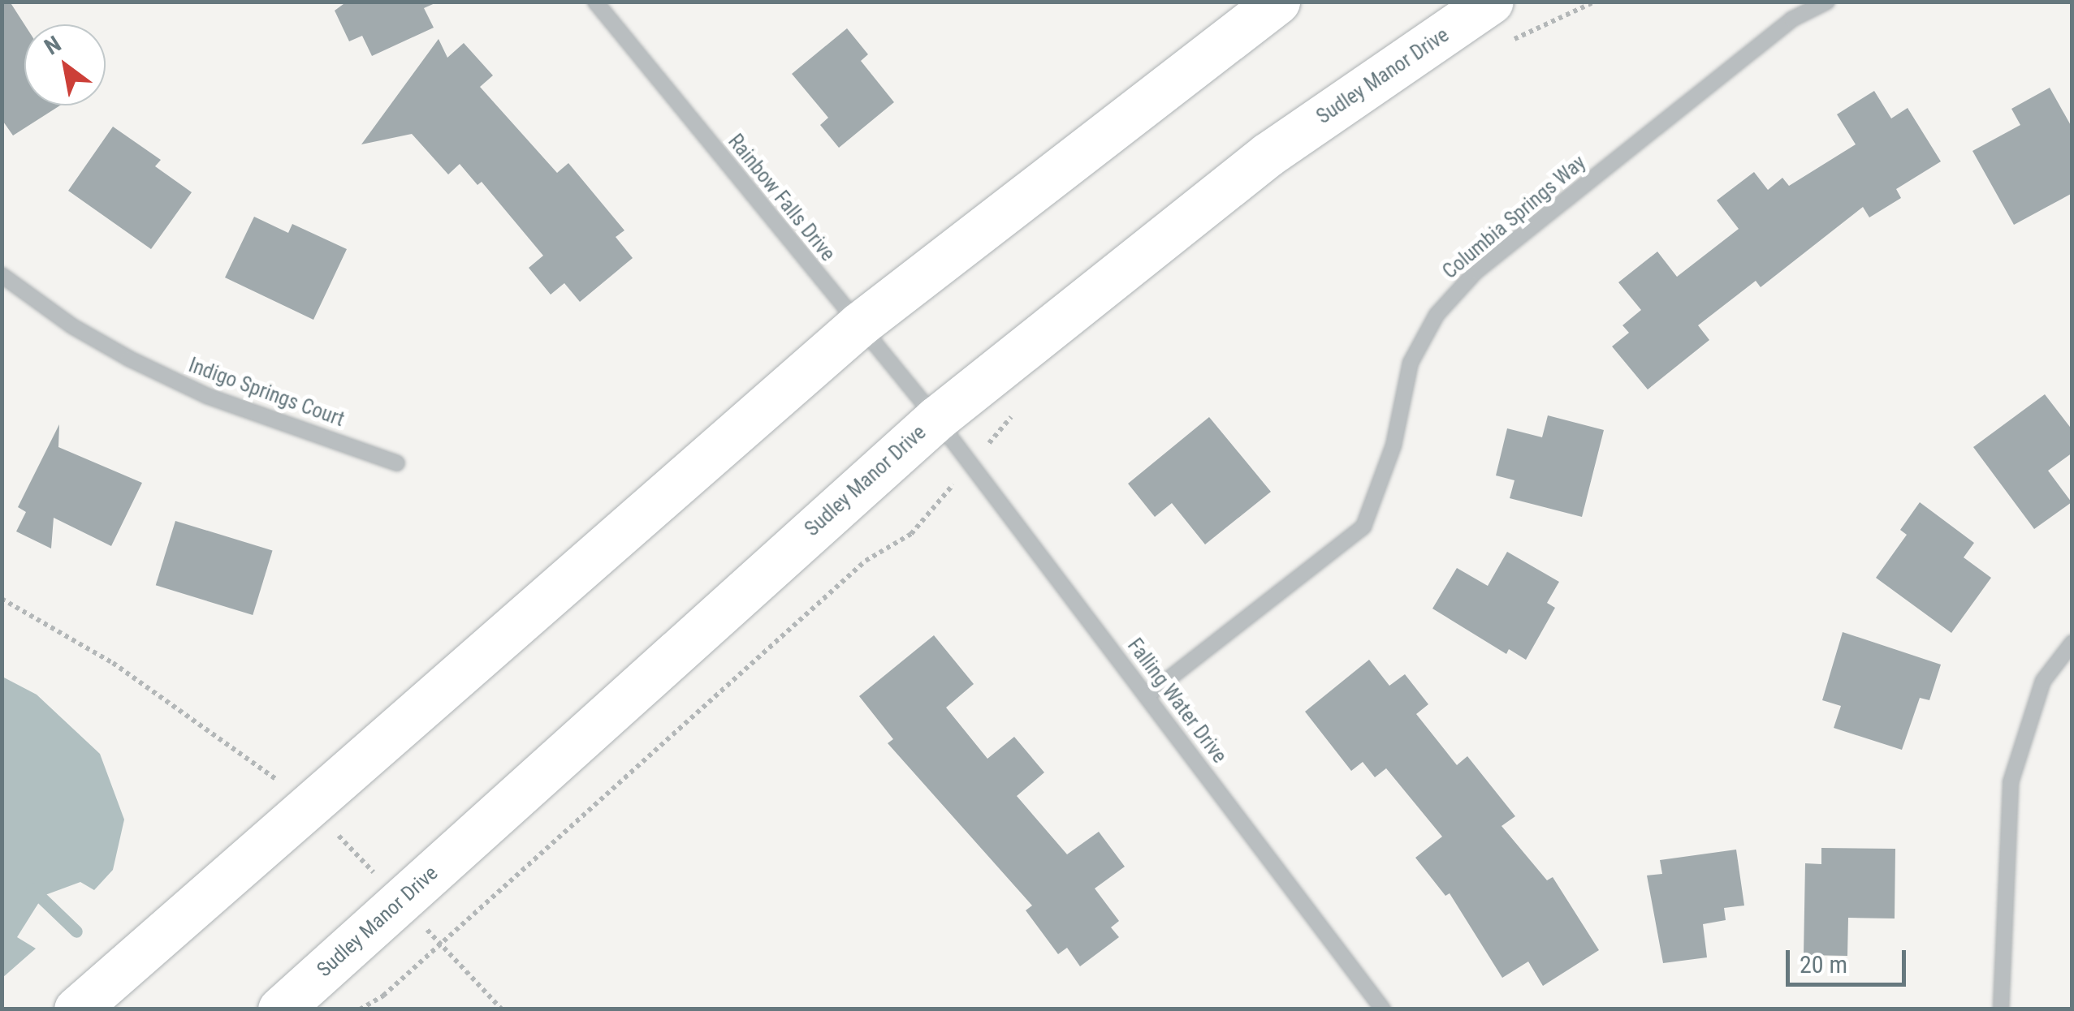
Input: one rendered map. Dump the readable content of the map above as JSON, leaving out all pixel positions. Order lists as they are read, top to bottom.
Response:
{
  "streets": {
    "main road": ["Sudley Manor Drive"],
    "street": [
      "Rainbow Falls Drive",
      "Columbia Springs Way",
      "Indigo Springs Court",
      "Falling Water Drive"
    ]
  },
  "crossings": [
    ["Sudley Manor Drive", "Rainbow Falls Drive"],
    ["Sudley Manor Drive", "Falling Water Drive"],
    ["Rainbow Falls Drive", "Falling Water Drive"],
    ["Columbia Springs Way", "Falling Water Drive"]
  ],
  "scale_bar": "20 m",
  "north": "top left"
}
